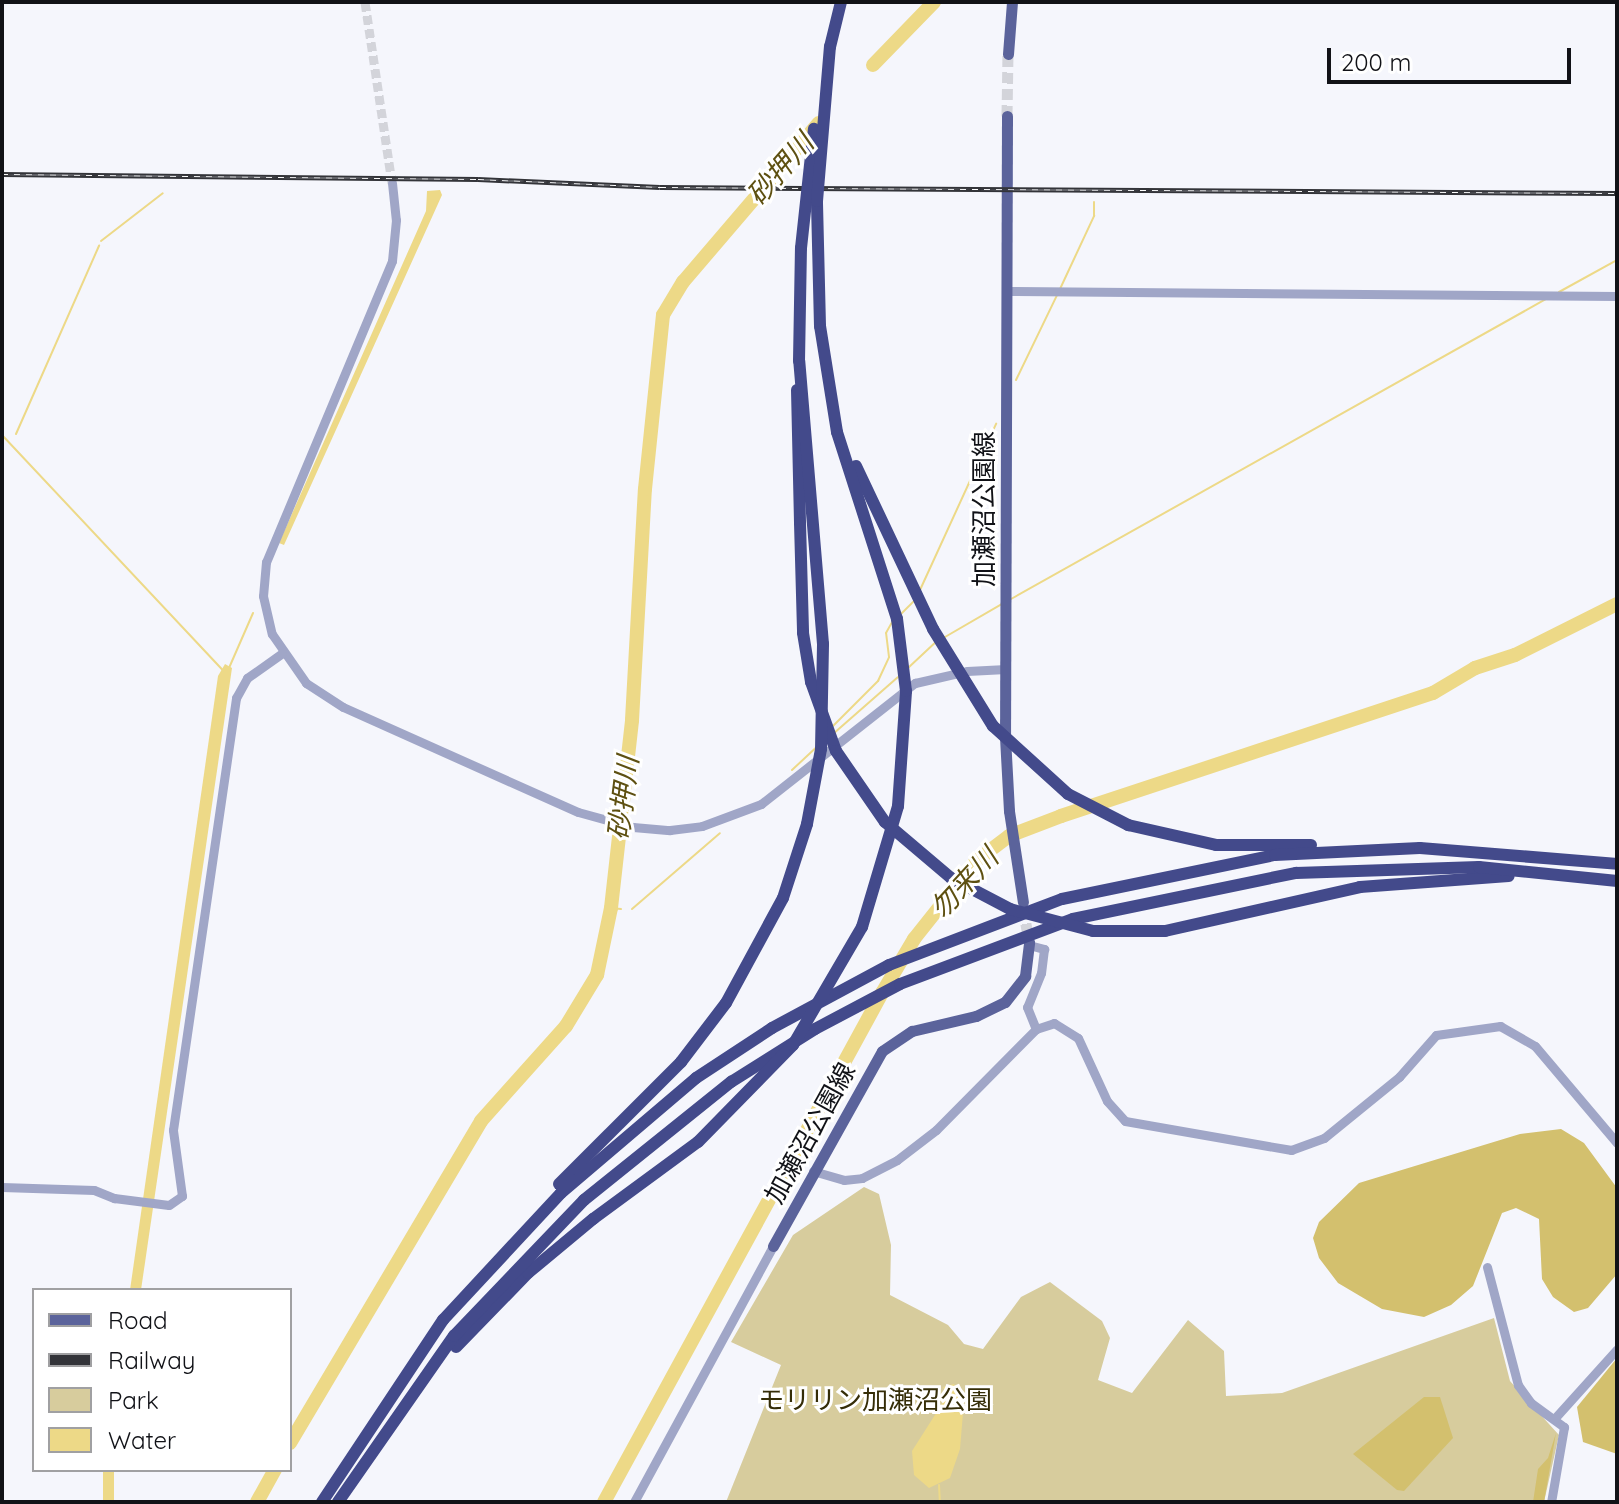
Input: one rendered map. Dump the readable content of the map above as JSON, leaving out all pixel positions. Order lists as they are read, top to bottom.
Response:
{
  "streets": {
    "main road": ["加瀬沼公園線"]
  },
  "water": ["砂押川", "勿来川"],
  "parks": ["モリリン加瀬沼公園"],
  "legend": [
    "Road",
    "Railway",
    "Park",
    "Water"
  ],
  "scale_bar": "200 m"
}
